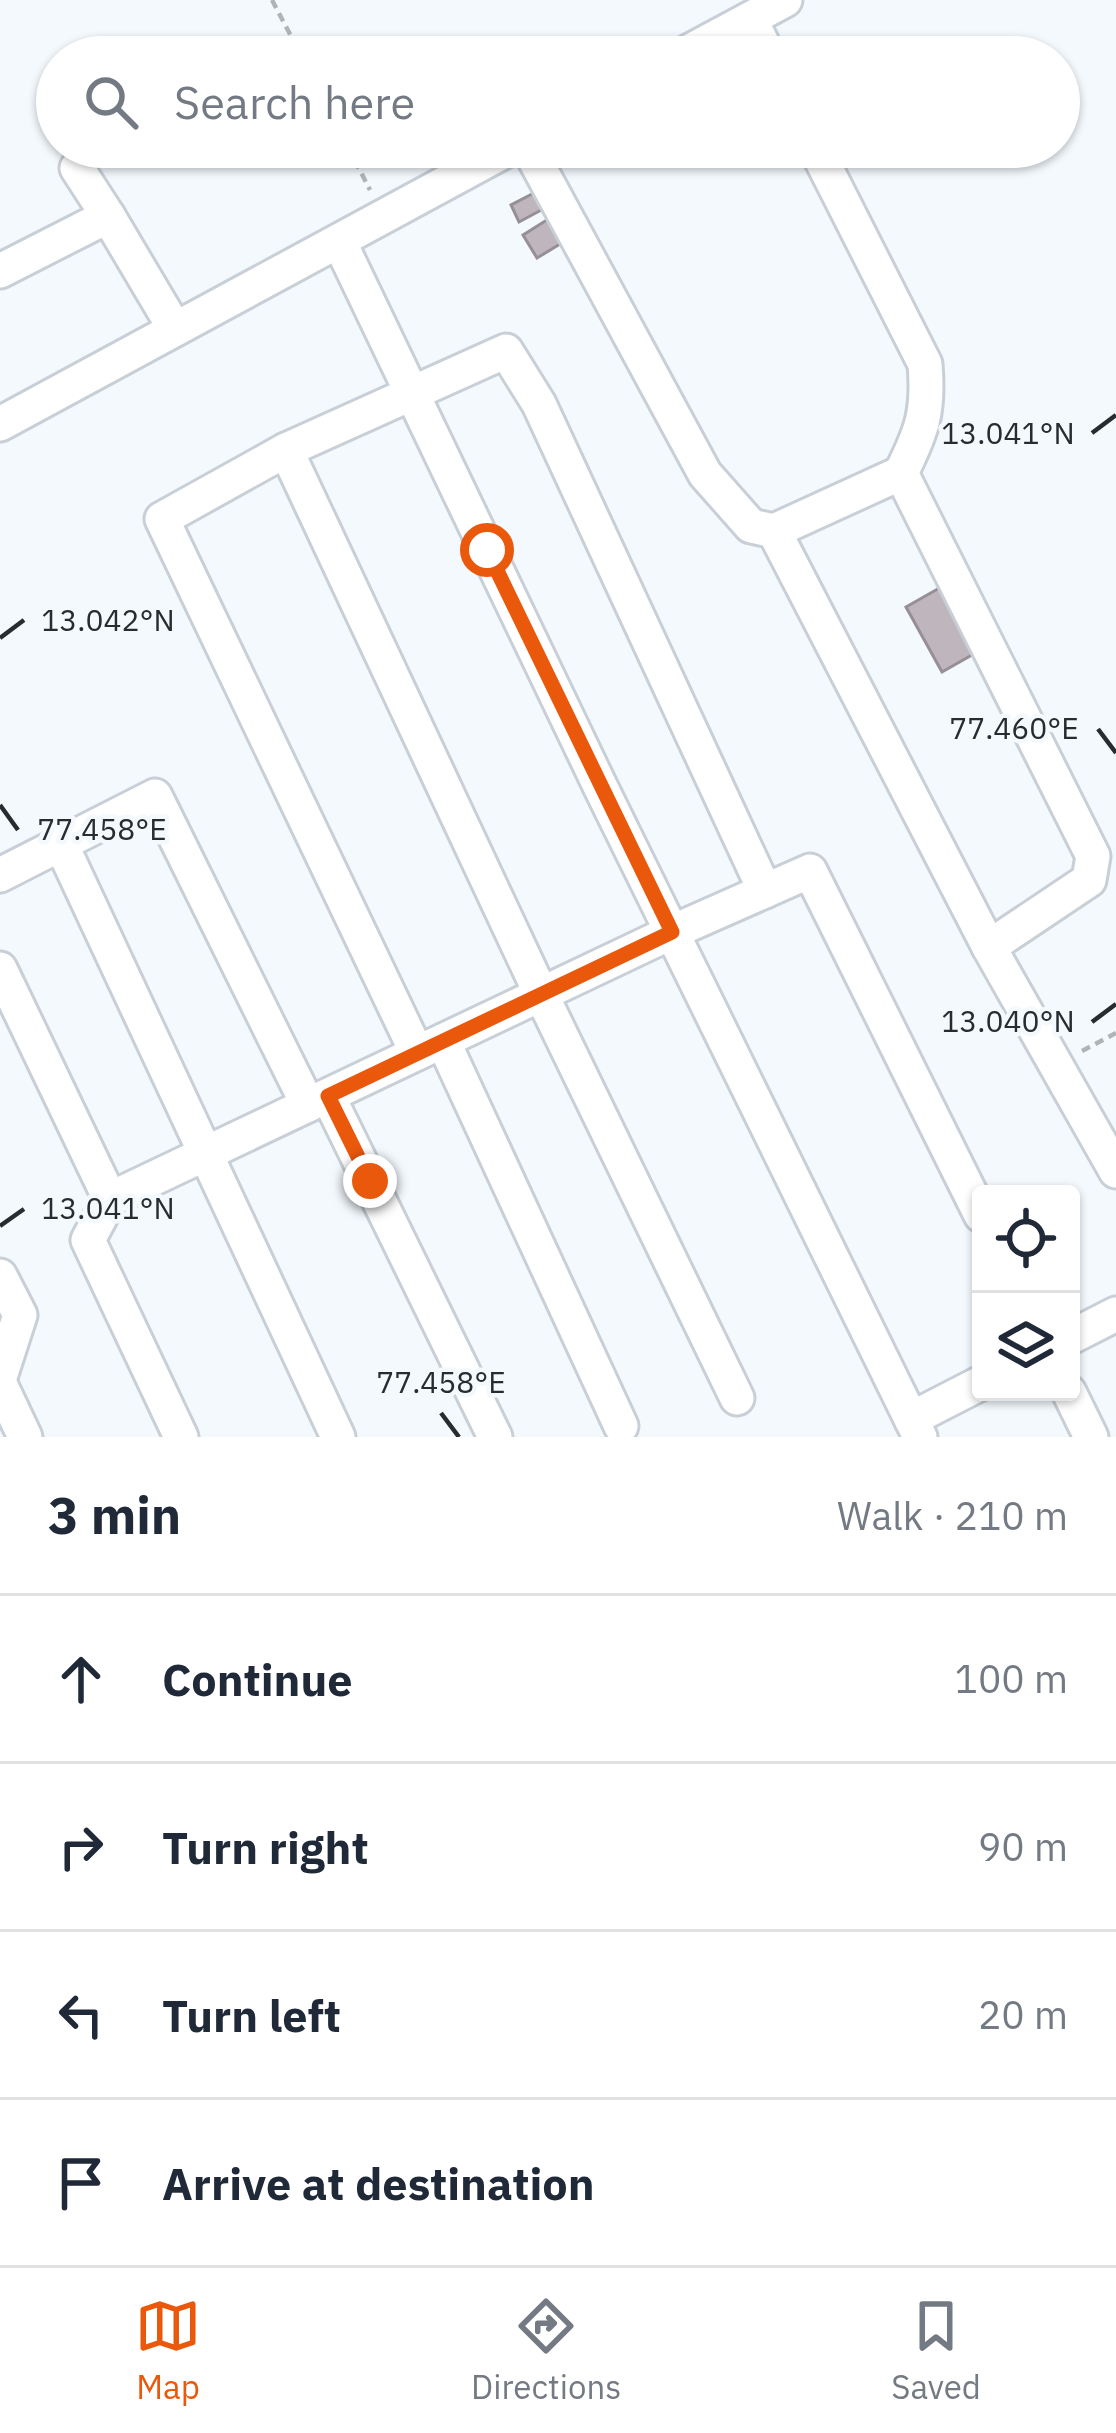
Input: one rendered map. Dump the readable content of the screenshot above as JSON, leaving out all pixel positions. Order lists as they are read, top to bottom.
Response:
{
  "page": {
    "search": "Search here",
    "heading": ["3 min", "Walk · 210 m"],
    "list": [
      ["Continue", "100 m"],
      ["Turn right", "90 m"],
      ["Turn left", "20 m"],
      "Arrive at destination"
    ],
    "nav": ["Map", "Directions", "Saved"]
  },
  "coordinates": [
    "13.041°N",
    "13.042°N",
    "77.460°E",
    "77.458°E",
    "13.040°N"
  ]
}
